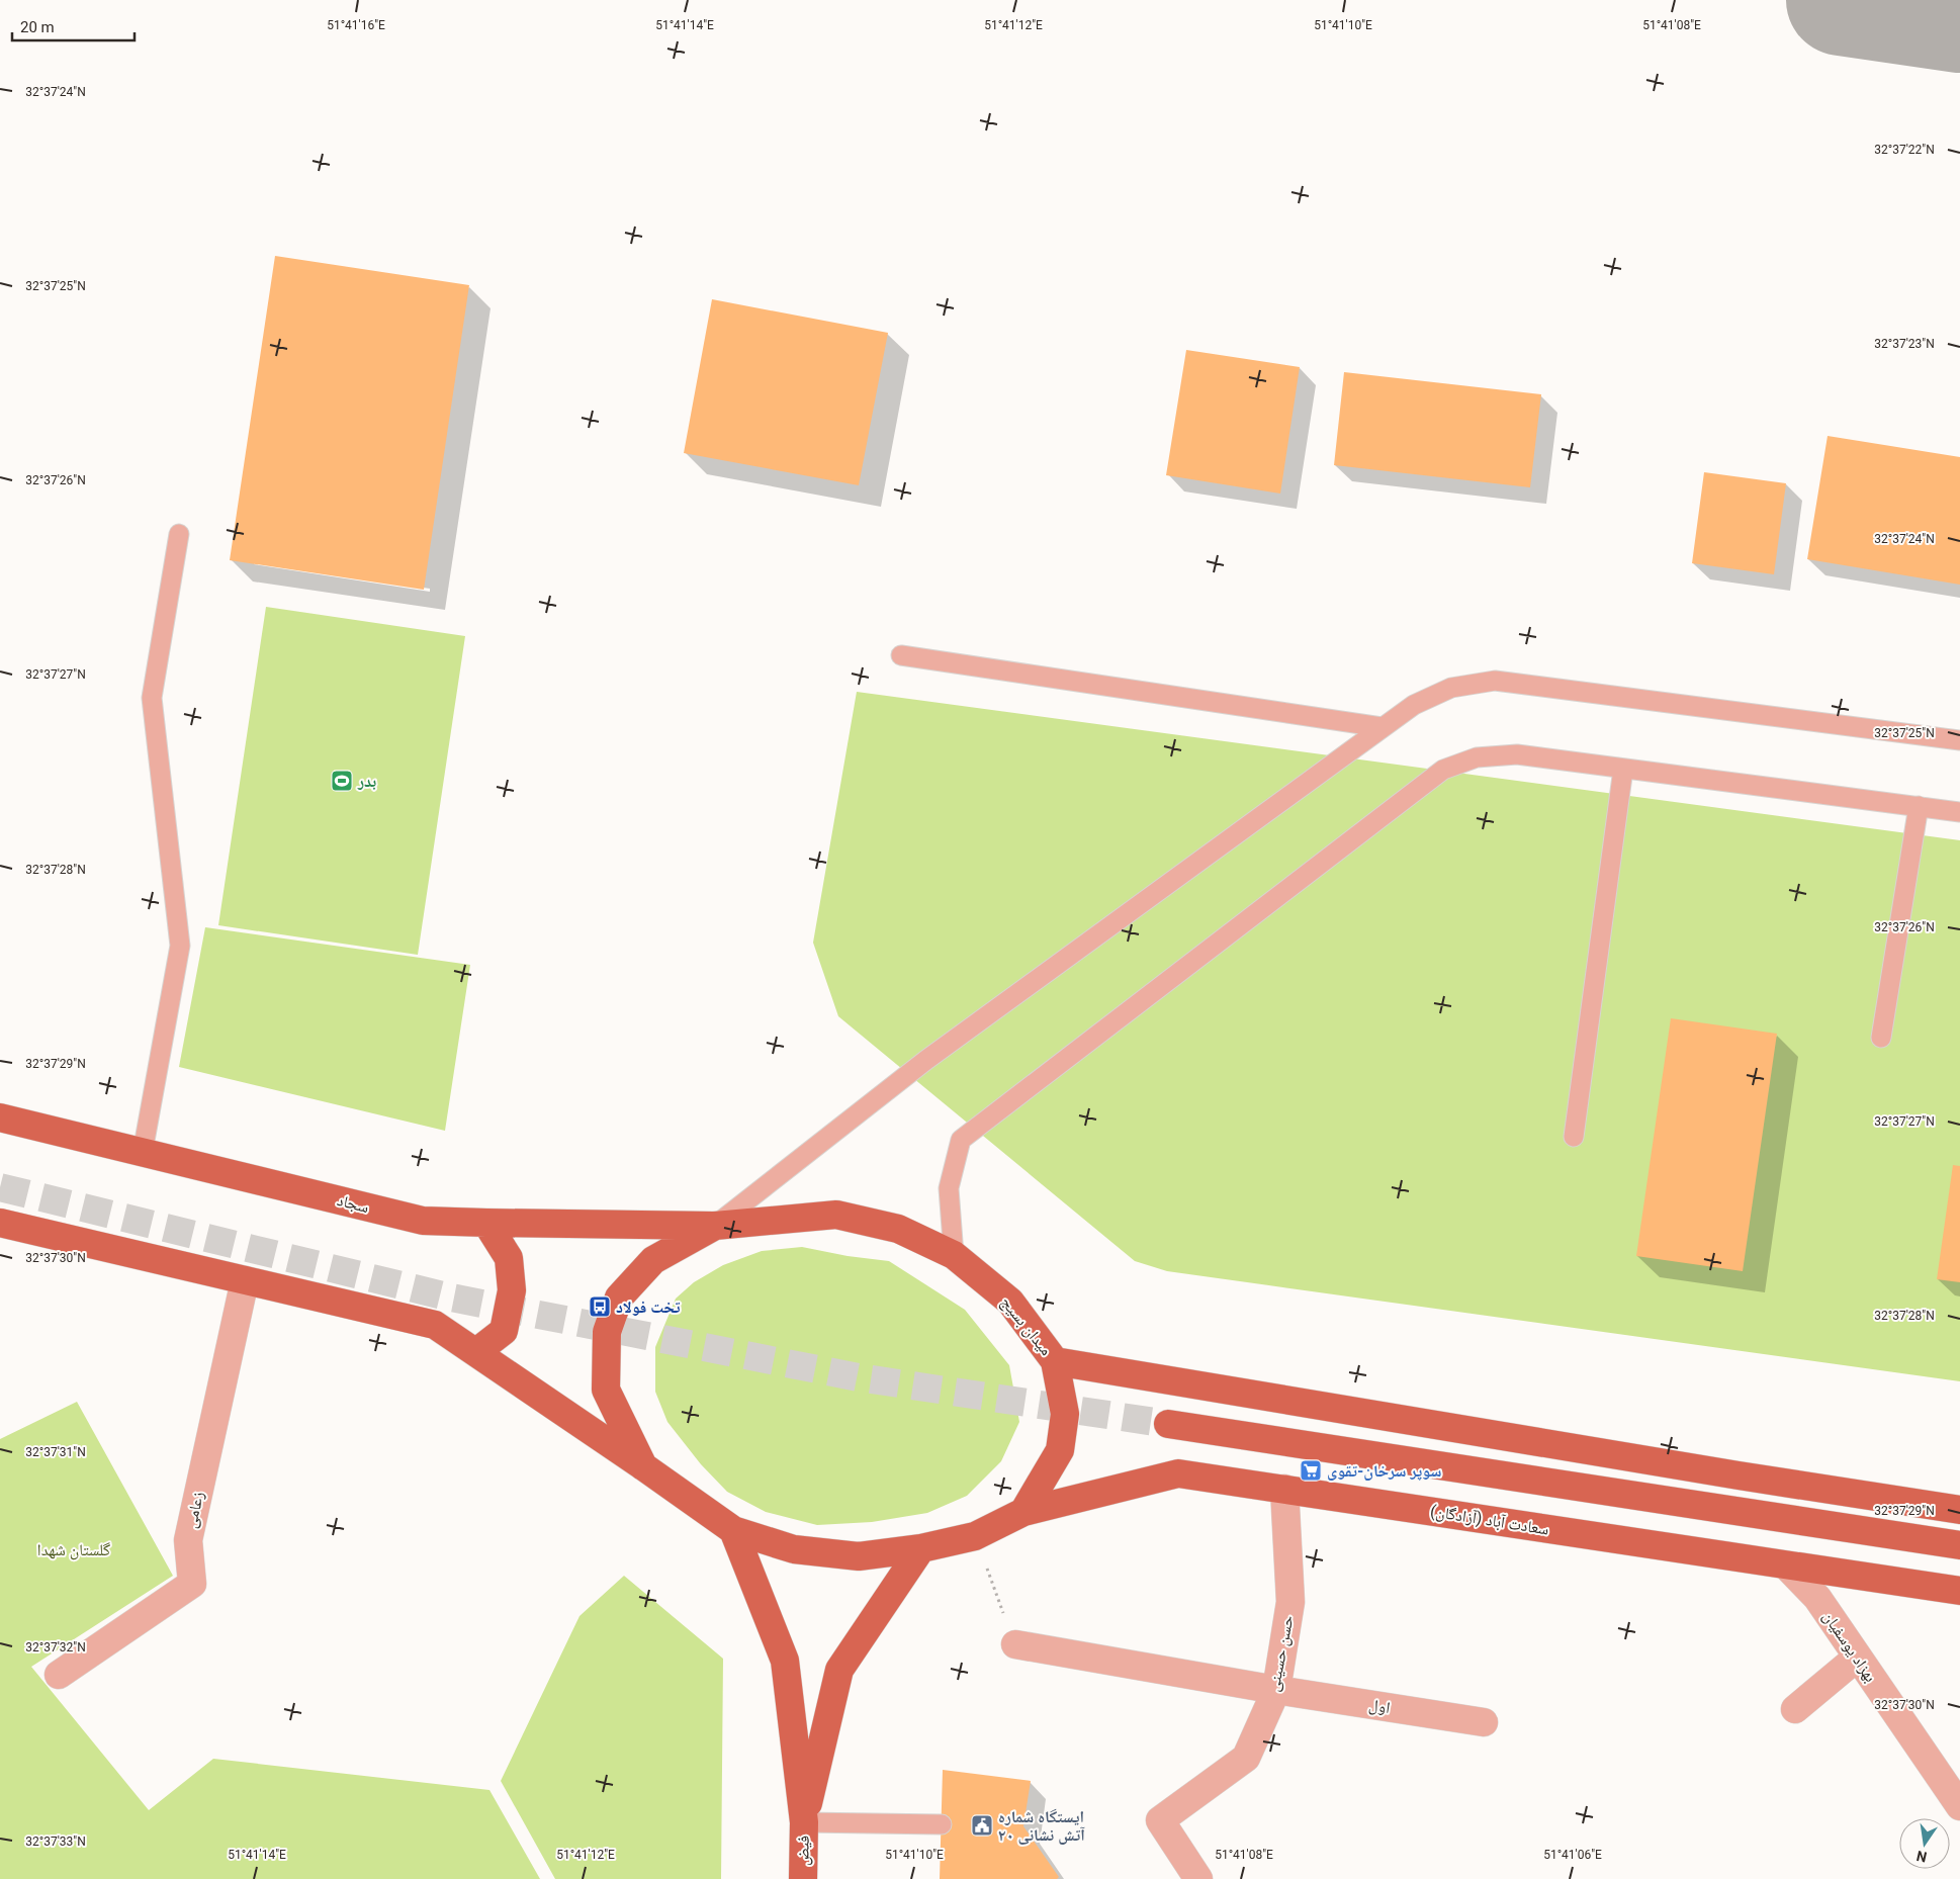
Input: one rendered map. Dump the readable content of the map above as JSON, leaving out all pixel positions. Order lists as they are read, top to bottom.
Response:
{
  "streets": {
    "main road": [
      "سجاد",
      "میدان بسیج",
      "سعادت آباد (آزادگان)",
      "فیض"
    ],
    "street": [
      "زعامی",
      "بهزاد یوسفیان",
      "حسن حسینی",
      "اول"
    ]
  },
  "crossings": [
    ["سجاد", "میدان بسیج"],
    ["میدان بسیج", "سعادت آباد (آزادگان)"],
    ["سعادت آباد (آزادگان)", "بهزاد یوسفیان"],
    ["سعادت آباد (آزادگان)", "حسن حسینی"],
    ["حسن حسینی", "اول"]
  ],
  "parks": ["گلستان شهدا"],
  "places": {
    "sports": ["بدر"],
    "bus stop": ["تخت فولاد"],
    "supermarket": ["سوپر سرخان-تقوی"],
    "public building": ["ایستگاه شماره ۲۰ آتش نشانی"]
  },
  "scale_bar": "20 m",
  "north": "bottom",
  "coordinates": [
    "51°41'14\"E",
    "51°41'12\"E",
    "51°41'10\"E",
    "51°41'08\"E",
    "51°41'16\"E",
    "32°37'24\"N",
    "32°37'22\"N",
    "32°37'25\"N",
    "32°37'23\"N",
    "32°37'26\"N",
    "32°37'27\"N",
    "32°37'28\"N",
    "32°37'29\"N",
    "32°37'30\"N",
    "32°37'31\"N",
    "32°37'32\"N",
    "32°37'33\"N",
    "51°41'06\"E"
  ]
}
